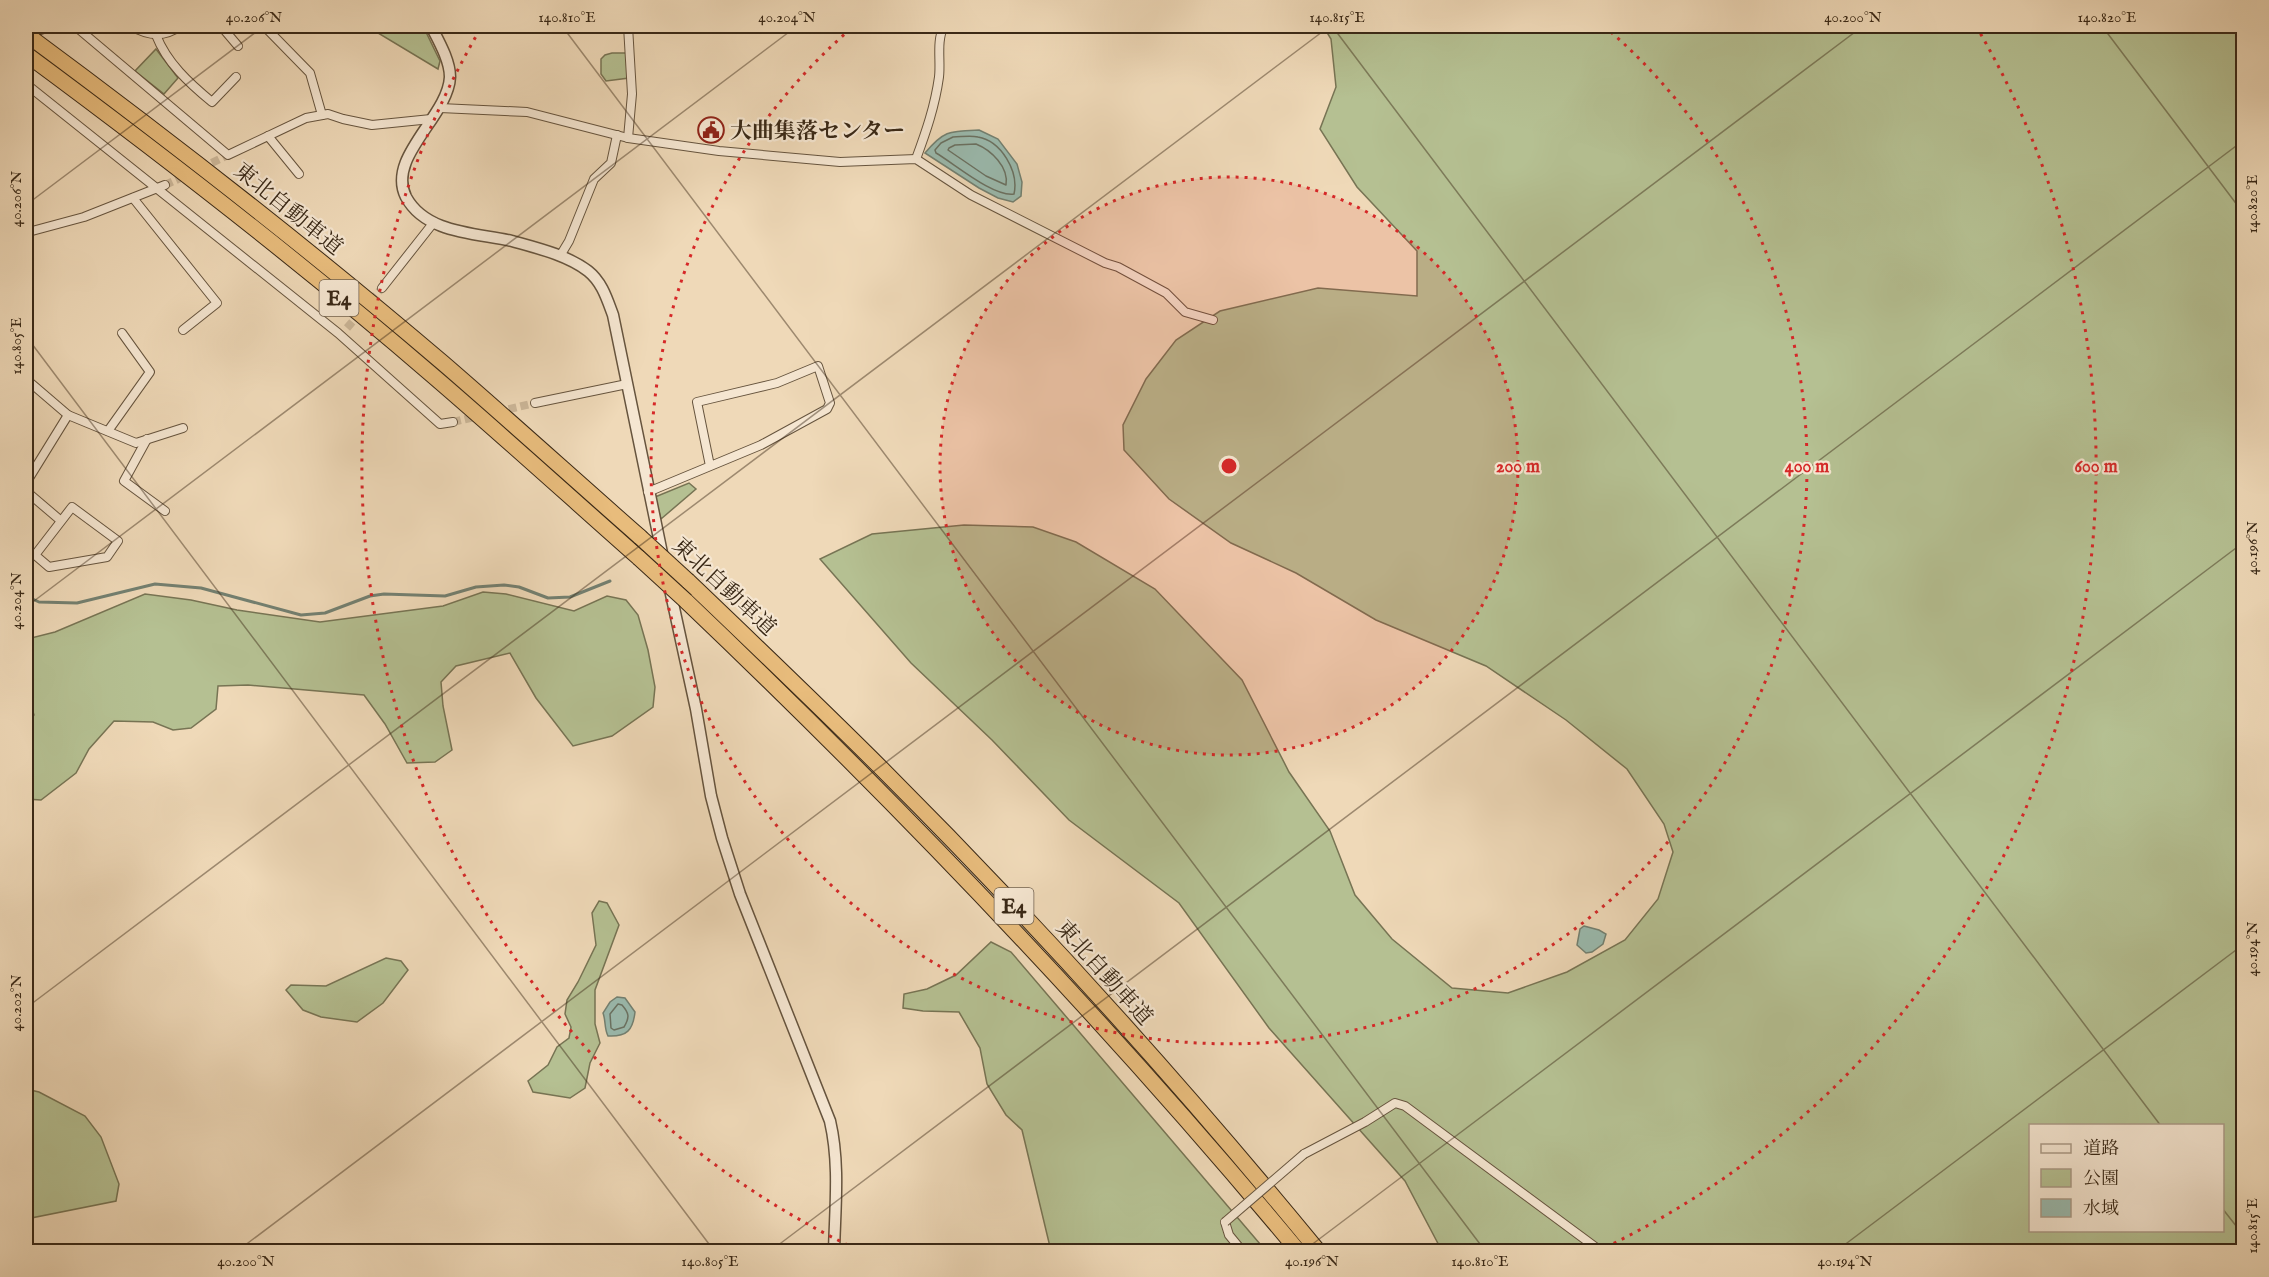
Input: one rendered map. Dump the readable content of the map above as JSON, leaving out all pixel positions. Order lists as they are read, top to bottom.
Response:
{
  "streets": {
    "highway": ["東北自動車道", "E4"]
  },
  "places": {
    "public building": ["大曲集落センター"]
  },
  "legend": ["道路", "公園", "水域"],
  "coordinates": [
    "40.206°N",
    "140.810°E",
    "40.204°N",
    "140.815°E",
    "40.200°N",
    "140.820°E",
    "140.805°E",
    "40.196°N",
    "40.194°N",
    "40.202°N"
  ],
  "rings": ["200 m", "400 m", "600 m"]
}
